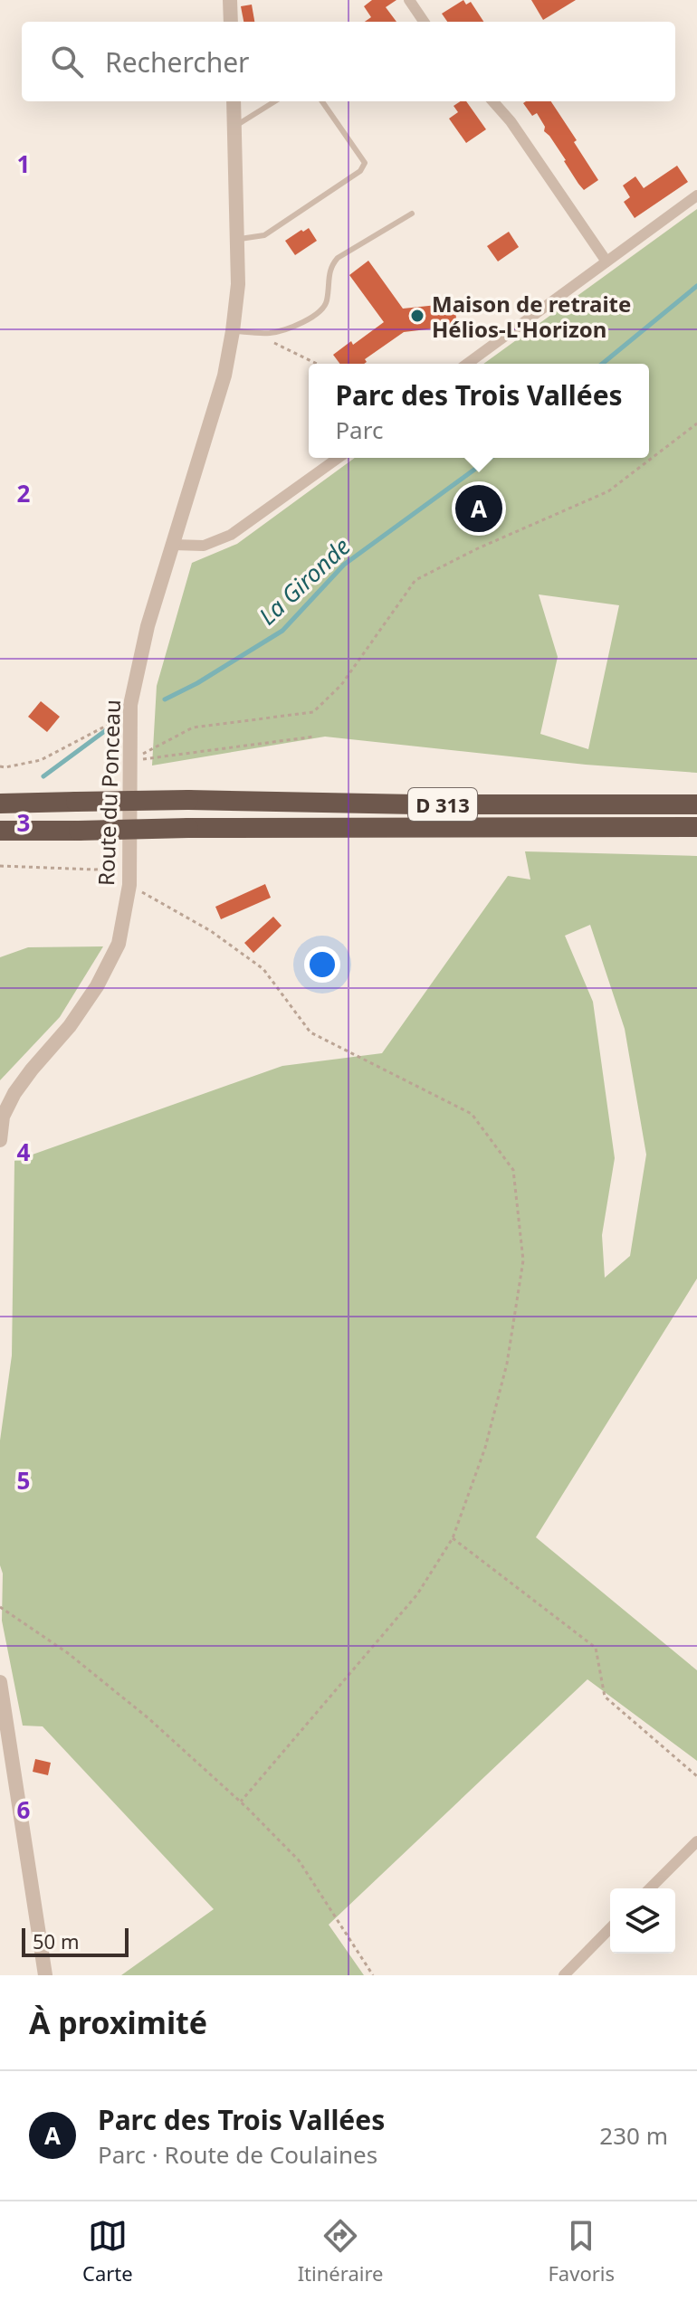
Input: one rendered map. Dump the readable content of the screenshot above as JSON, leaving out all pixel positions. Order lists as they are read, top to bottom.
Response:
{
  "streets": {
    "highway": ["D 313"],
    "street": ["Route du Ponceau"]
  },
  "water": ["La Gironde"],
  "places": ["Maison de retraite Hélios-L'Horizon"],
  "scale_bar": "50 m",
  "page": {
    "search": "Rechercher",
    "popup": ["Parc des Trois Vallées", "Parc"],
    "pins": "A",
    "scale": "50 m",
    "heading": "À proximité",
    "list": [
      {
        "mark": "A",
        "name": "Parc des Trois Vallées",
        "note": "Parc · Route de Coulaines",
        "value": "230 m"
      }
    ],
    "nav": ["Carte", "Itinéraire", "Favoris"]
  },
  "grid": {
    "rows": [
      "1",
      "2",
      "3",
      "4",
      "5",
      "6"
    ]
  }
}
